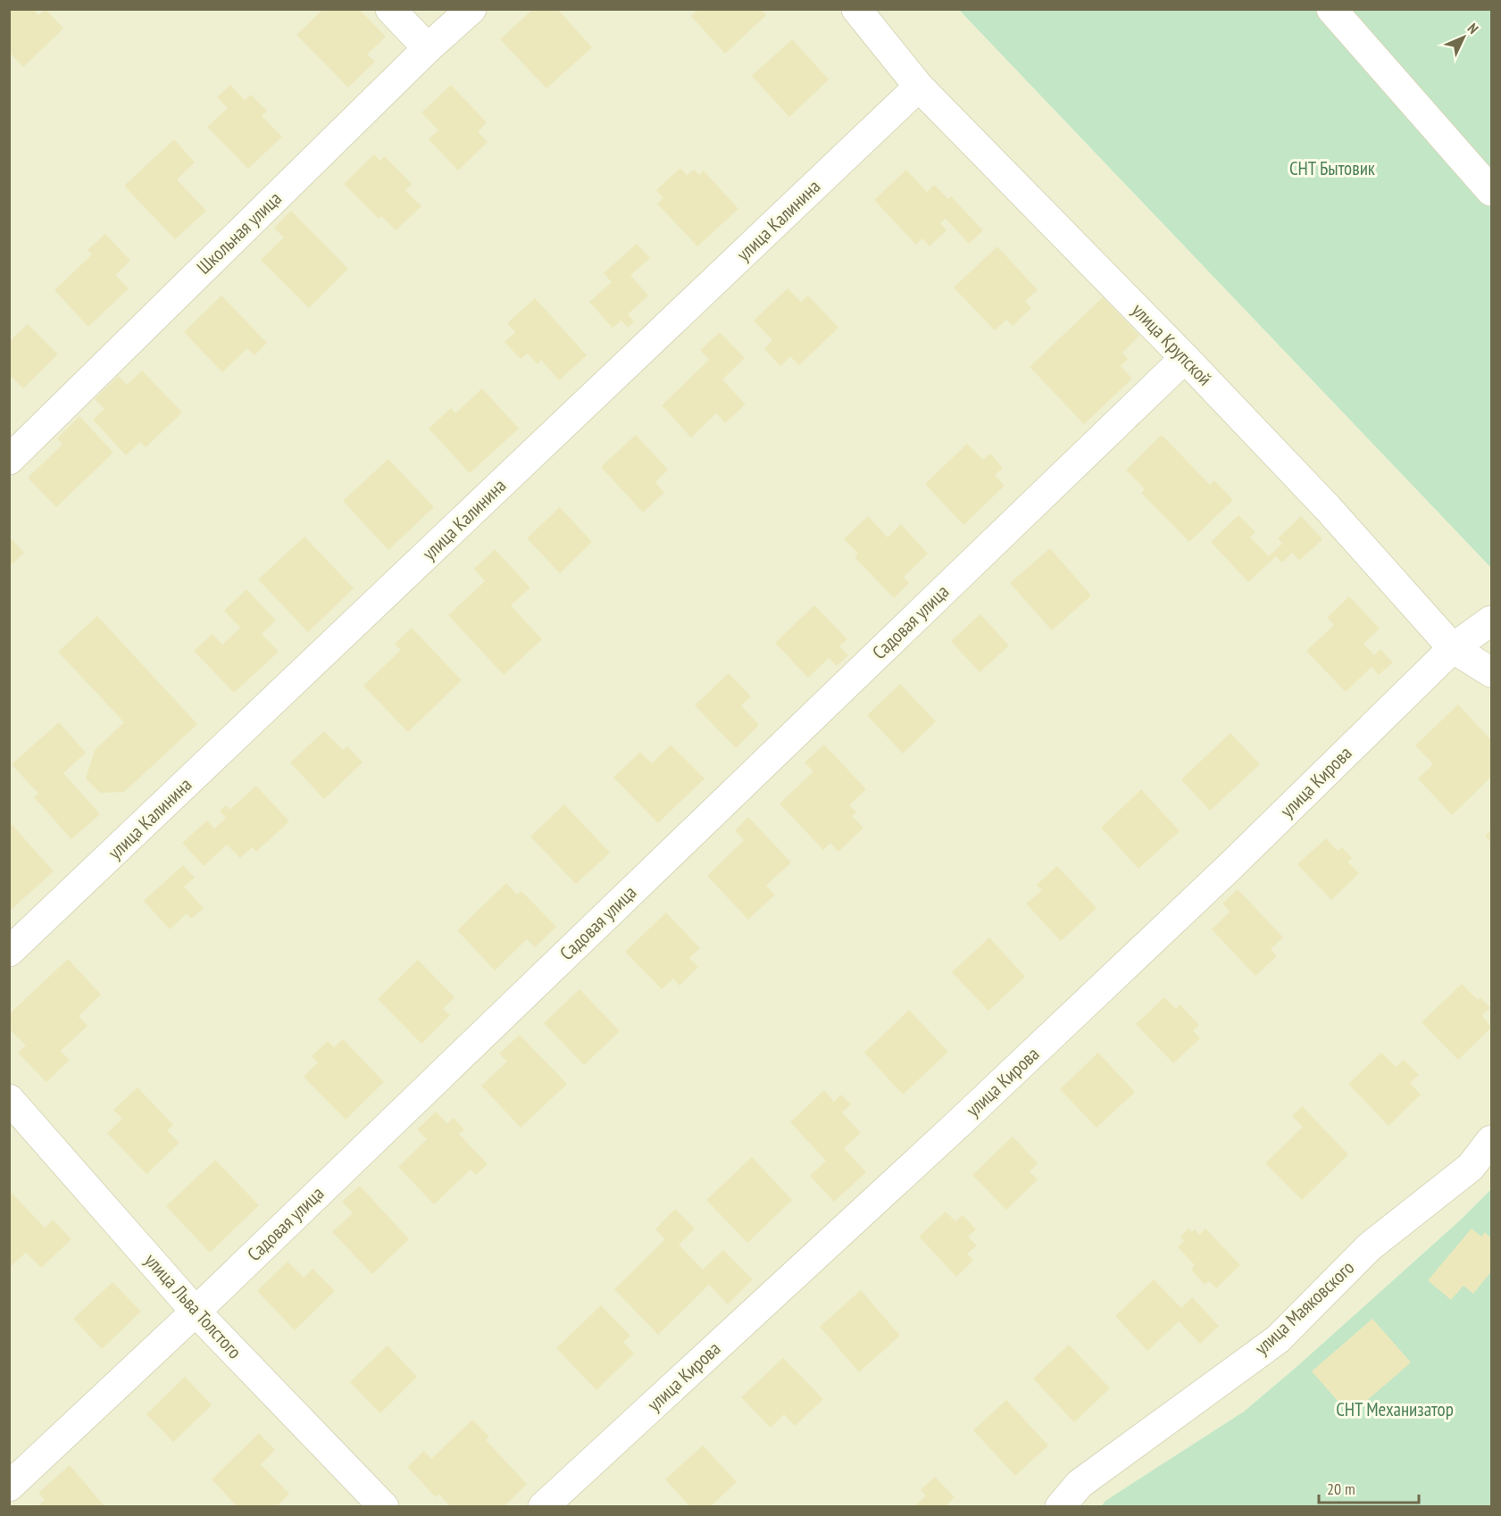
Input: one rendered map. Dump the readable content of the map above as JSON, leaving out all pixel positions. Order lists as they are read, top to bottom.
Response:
{
  "streets": {
    "street": [
      "улица Калинина",
      "Школьная улица",
      "улица Крупской",
      "Садовая улица",
      "улица Кирова",
      "улица Льва Толстого",
      "улица Маяковского"
    ]
  },
  "crossings": [
    ["улица Калинина", "улица Крупской"],
    ["улица Крупской", "Садовая улица"],
    ["улица Крупской", "улица Кирова"],
    ["Садовая улица", "улица Льва Толстого"]
  ],
  "parks": ["СНТ Бытовик", "СНТ Механизатор"],
  "scale_bar": "20 m",
  "north": "top right"
}
